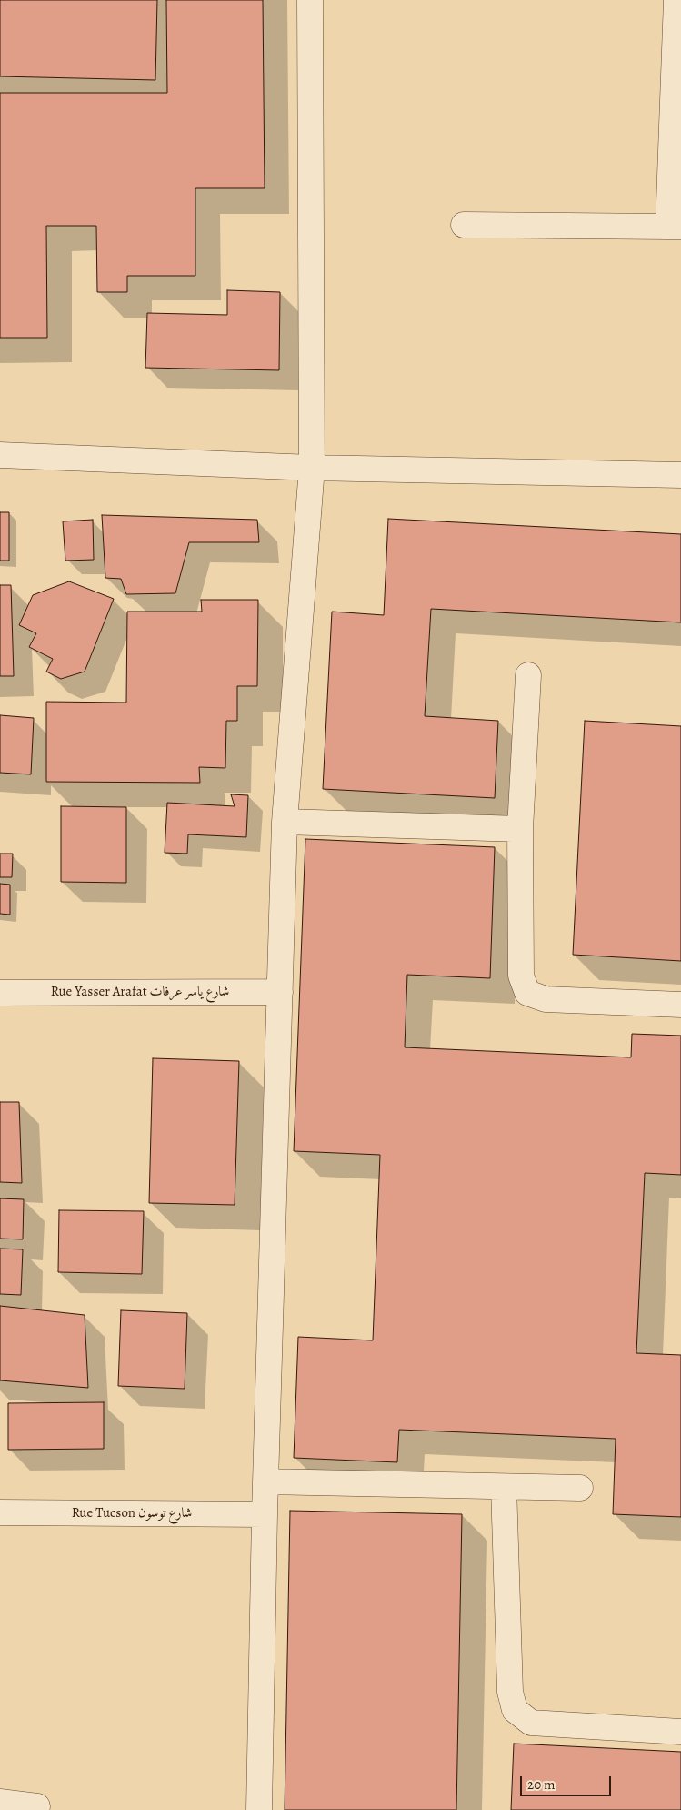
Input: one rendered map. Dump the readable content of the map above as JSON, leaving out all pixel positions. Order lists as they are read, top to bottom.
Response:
{
  "streets": {
    "street": ["Rue Yasser Arafat شارع ياسر عرفات", "Rue Tucson شارع توسون"]
  },
  "scale_bar": "20 m"
}
